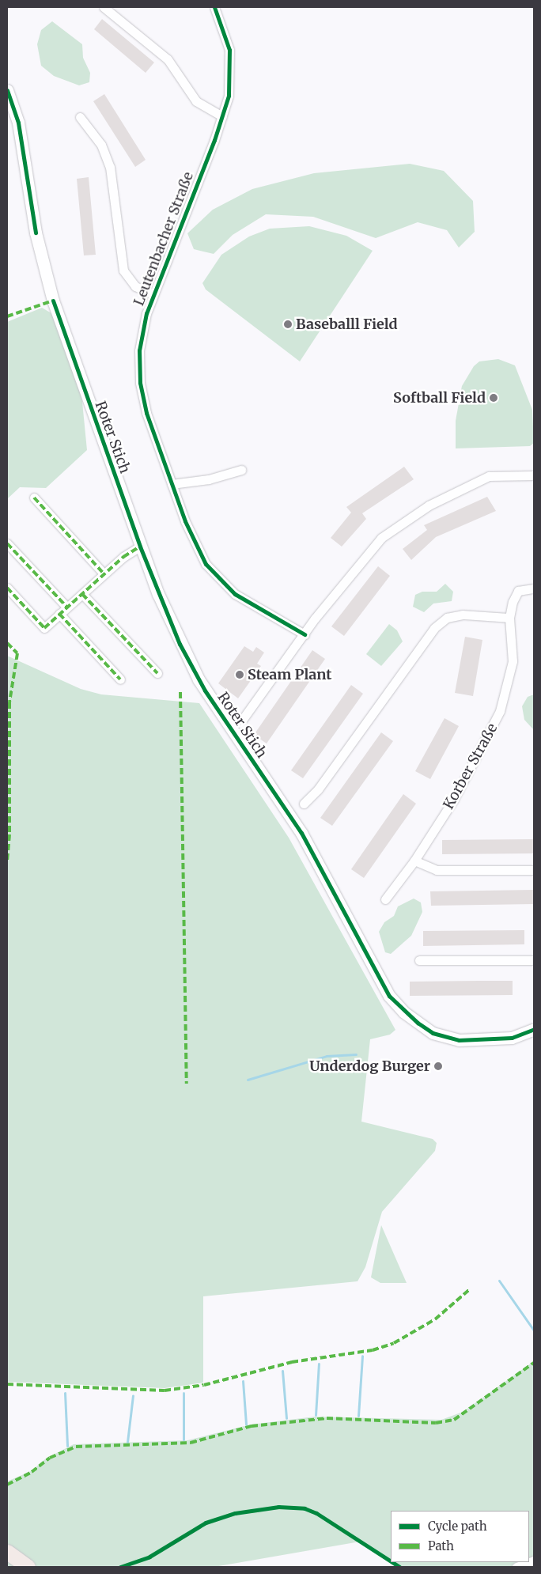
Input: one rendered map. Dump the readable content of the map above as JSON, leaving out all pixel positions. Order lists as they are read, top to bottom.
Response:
{
  "streets": {
    "street": ["Leutenbacher Straße", "Roter Stich", "Korber Straße"]
  },
  "places": [
    "Baseballl Field",
    "Softball Field",
    "Steam Plant",
    "Underdog Burger"
  ],
  "legend": ["Cycle path", "Path"]
}
